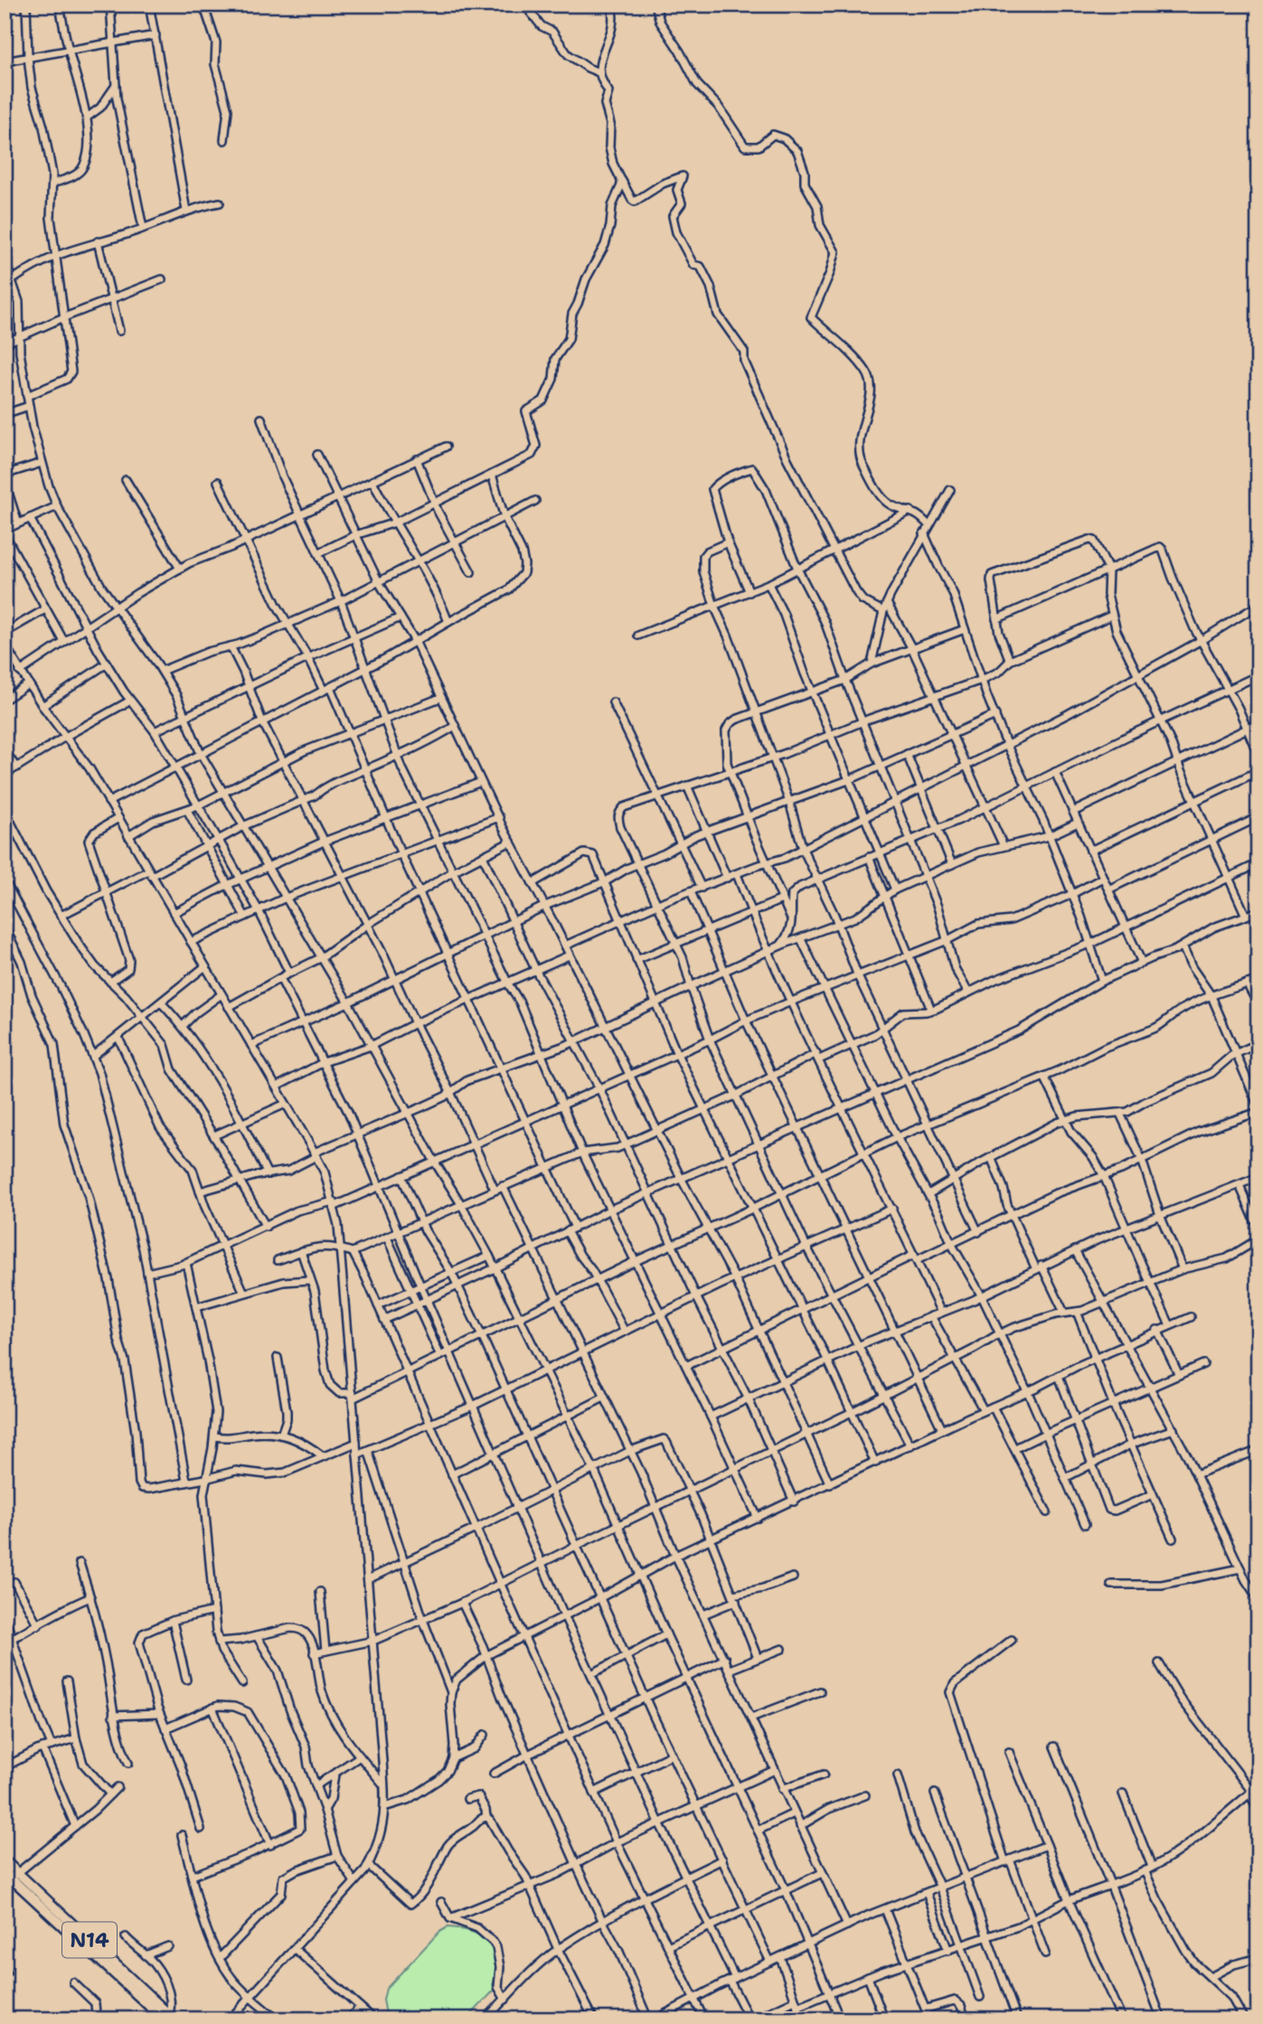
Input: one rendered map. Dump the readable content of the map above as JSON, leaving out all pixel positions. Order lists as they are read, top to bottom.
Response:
{
  "streets": {
    "main road": ["N14"]
  }
}
